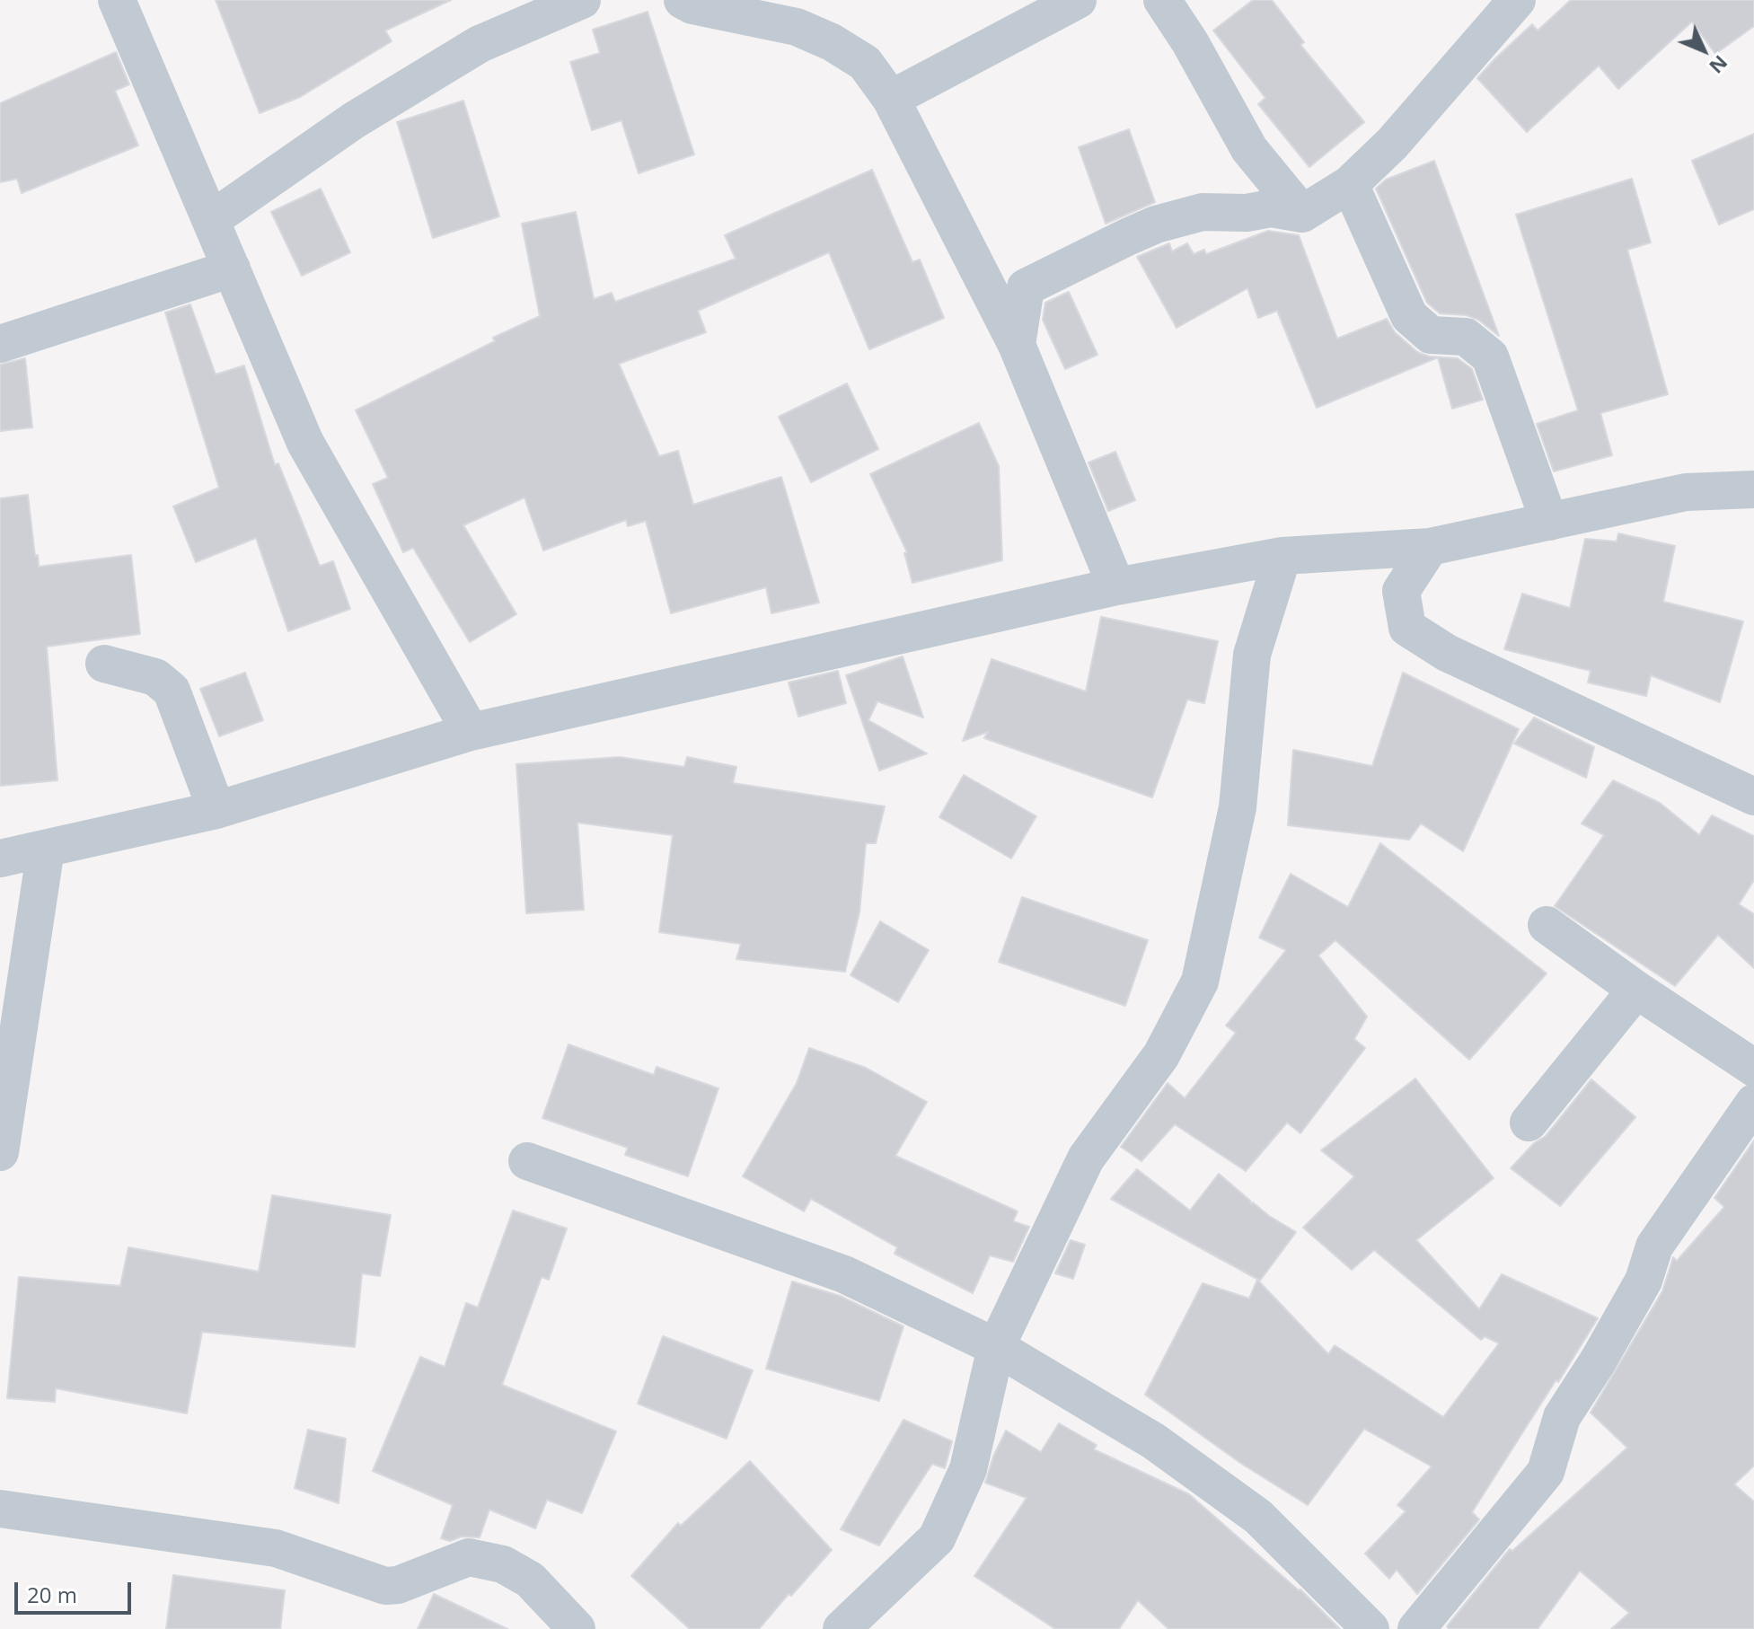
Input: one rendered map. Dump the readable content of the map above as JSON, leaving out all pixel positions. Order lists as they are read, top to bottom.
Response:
{
  "scale_bar": "20 m",
  "north": "bottom right"
}
